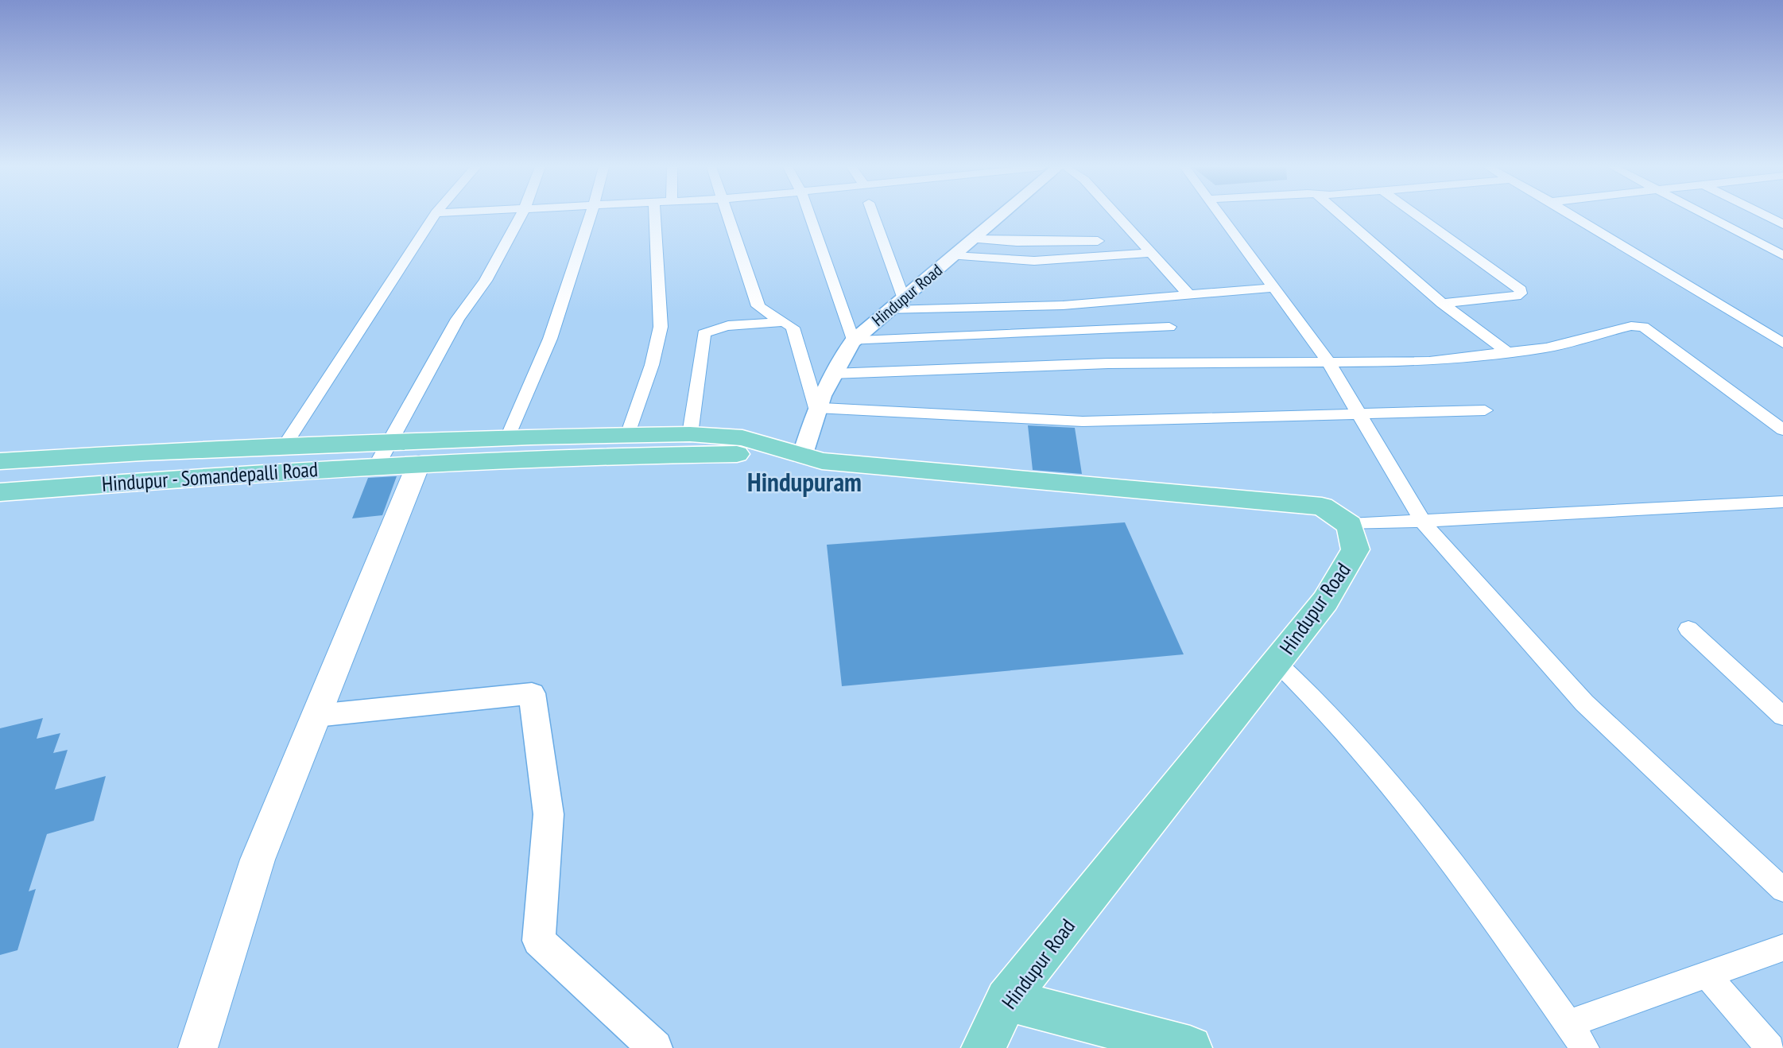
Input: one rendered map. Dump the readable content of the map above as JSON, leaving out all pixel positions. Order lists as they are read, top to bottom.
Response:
{
  "streets": {
    "main road": ["Hindupur Road", "Hindupur - Somandepalli Road"]
  },
  "crossings": [
    ["Hindupur Road", "Hindupur - Somandepalli Road"]
  ],
  "districts": ["Hindupuram"]
}
